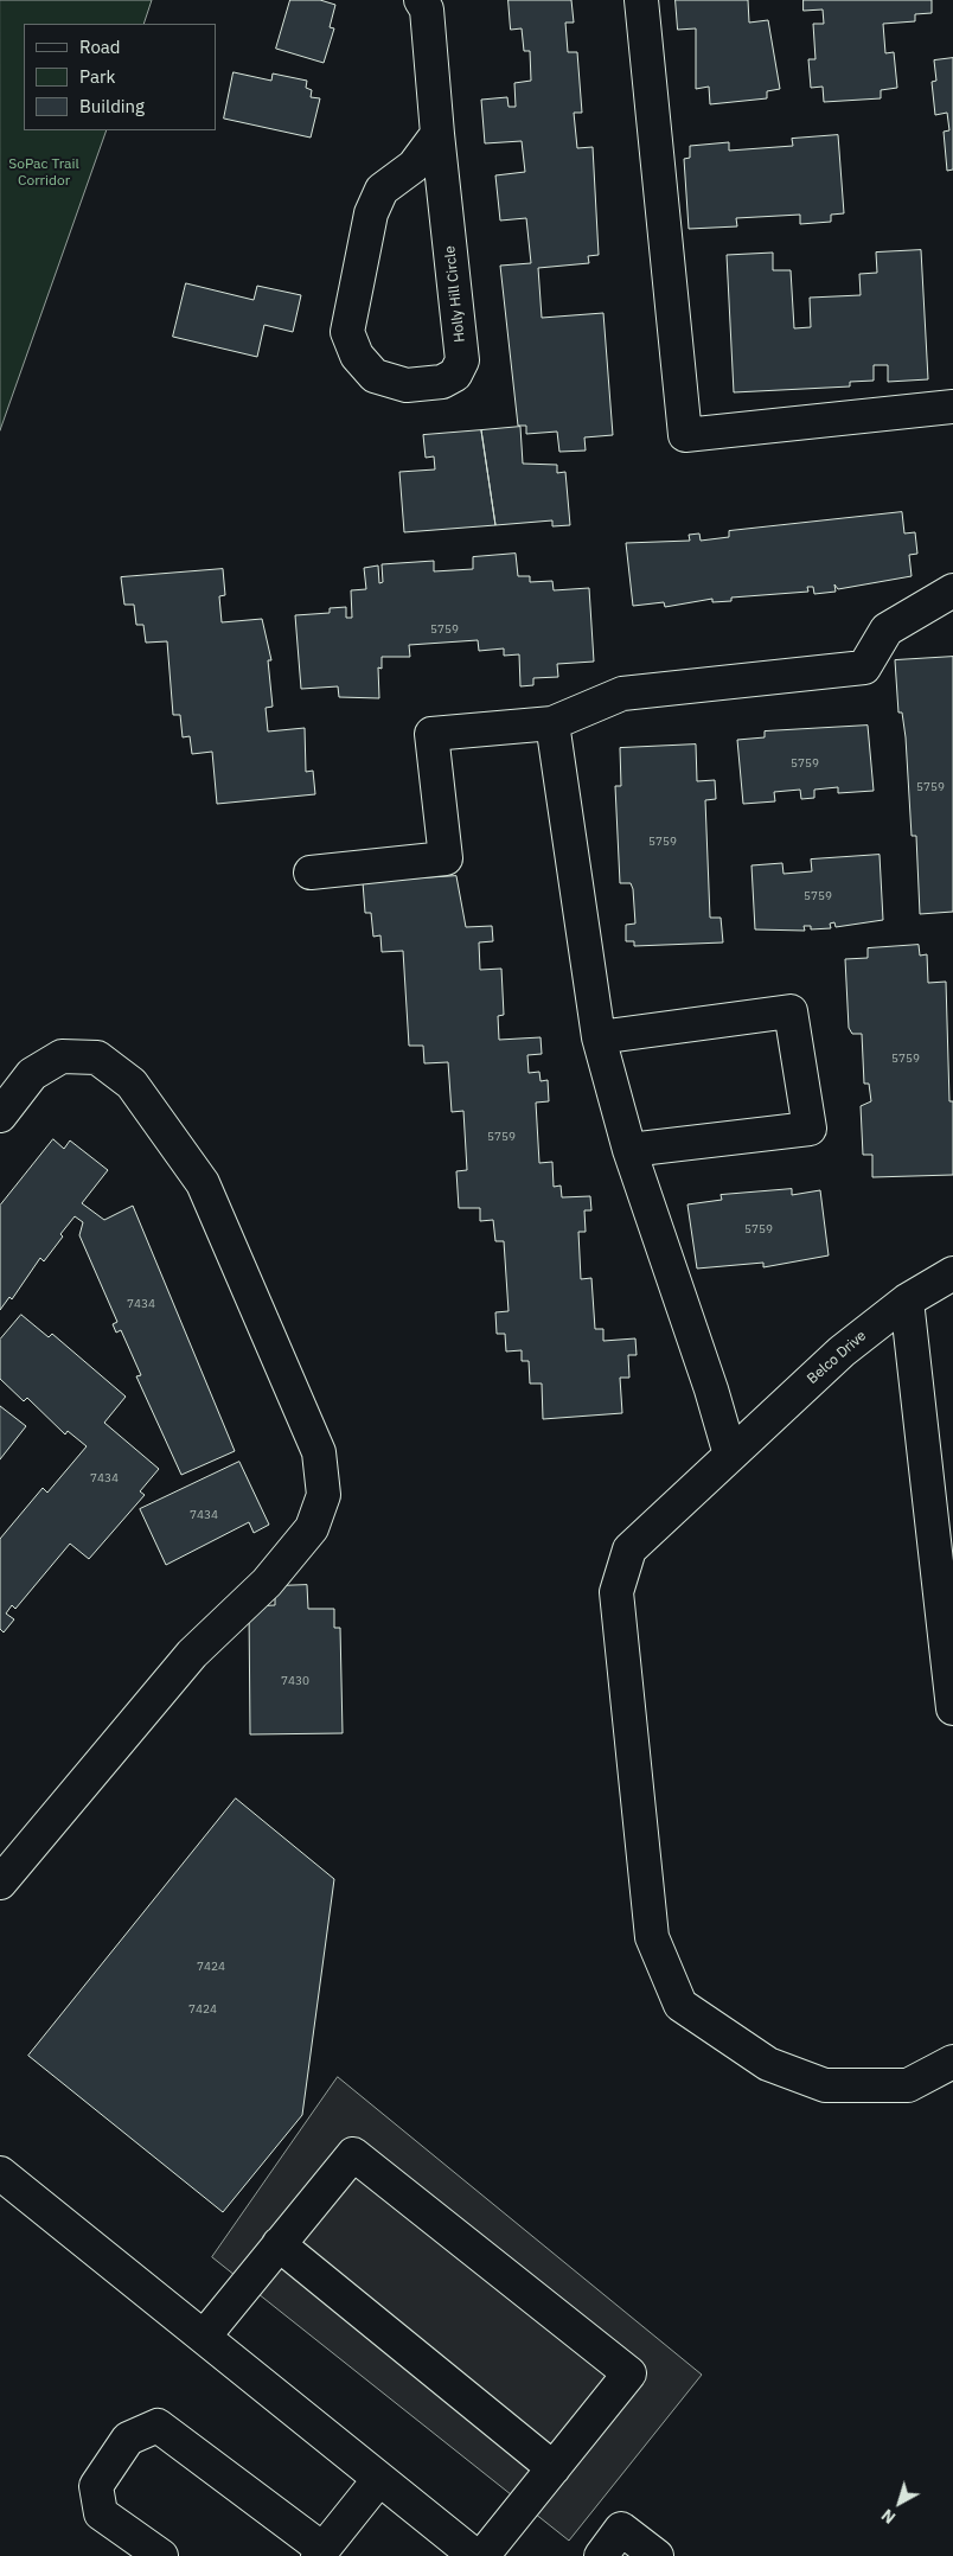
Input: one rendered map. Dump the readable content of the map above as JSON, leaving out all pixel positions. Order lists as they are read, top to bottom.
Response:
{
  "streets": {
    "street": ["Holly Hill Circle", "Belco Drive"]
  },
  "parks": ["SoPac Trail Corridor"],
  "house_numbers": [
    "5759",
    "5759",
    "5759",
    "5759",
    "5759",
    "5759",
    "5759",
    "5759",
    "7434",
    "7434",
    "7434",
    "7430",
    "7424",
    "7424"
  ],
  "legend": ["Road", "Park", "Building"],
  "north": "bottom left"
}
